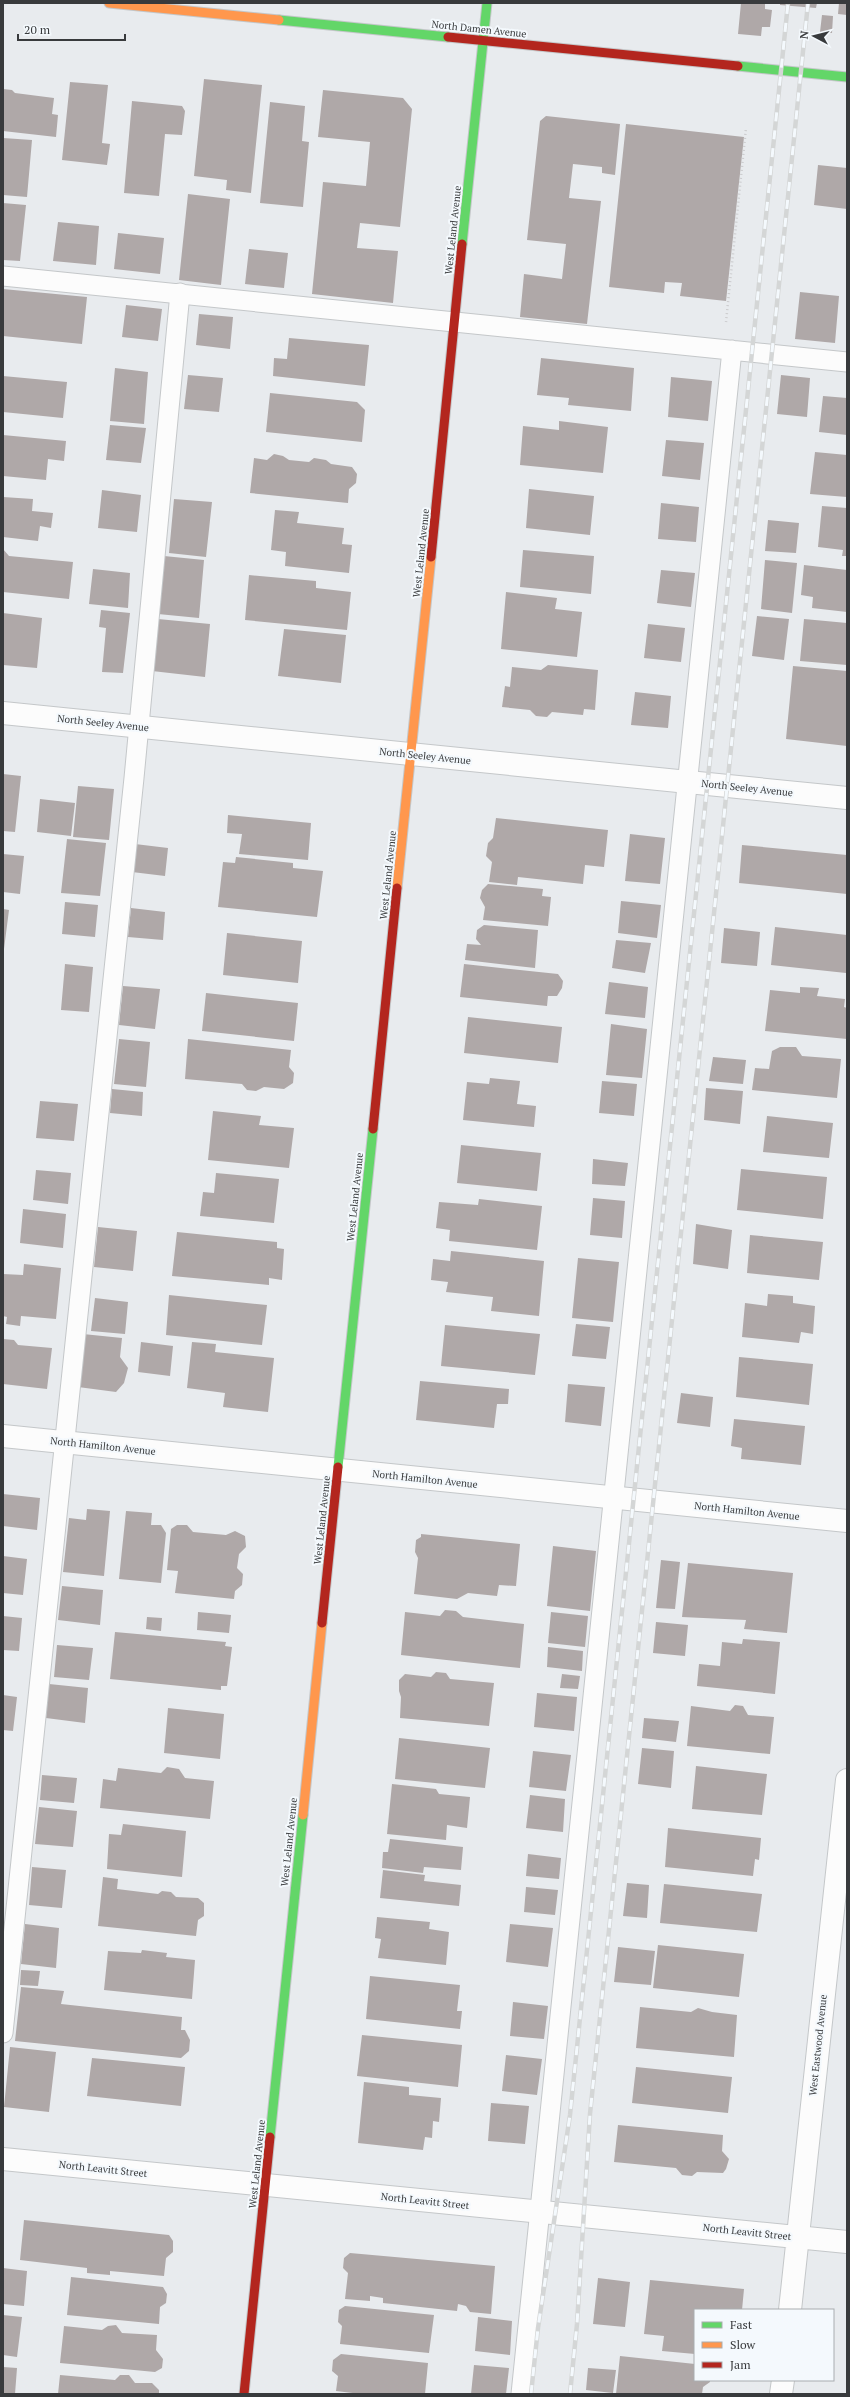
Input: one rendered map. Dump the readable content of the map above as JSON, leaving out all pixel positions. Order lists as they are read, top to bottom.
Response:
{
  "streets": {
    "street": [
      "North Damen Avenue",
      "West Leland Avenue",
      "North Seeley Avenue",
      "North Hamilton Avenue",
      "West Eastwood Avenue",
      "North Leavitt Street"
    ]
  },
  "crossings": [
    ["North Damen Avenue", "West Leland Avenue"],
    ["West Leland Avenue", "North Seeley Avenue"],
    ["West Leland Avenue", "North Hamilton Avenue"],
    ["West Leland Avenue", "North Leavitt Street"],
    ["West Eastwood Avenue", "North Leavitt Street"]
  ],
  "legend": ["Fast", "Slow", "Jam"],
  "scale_bar": "20 m",
  "north": "left"
}
